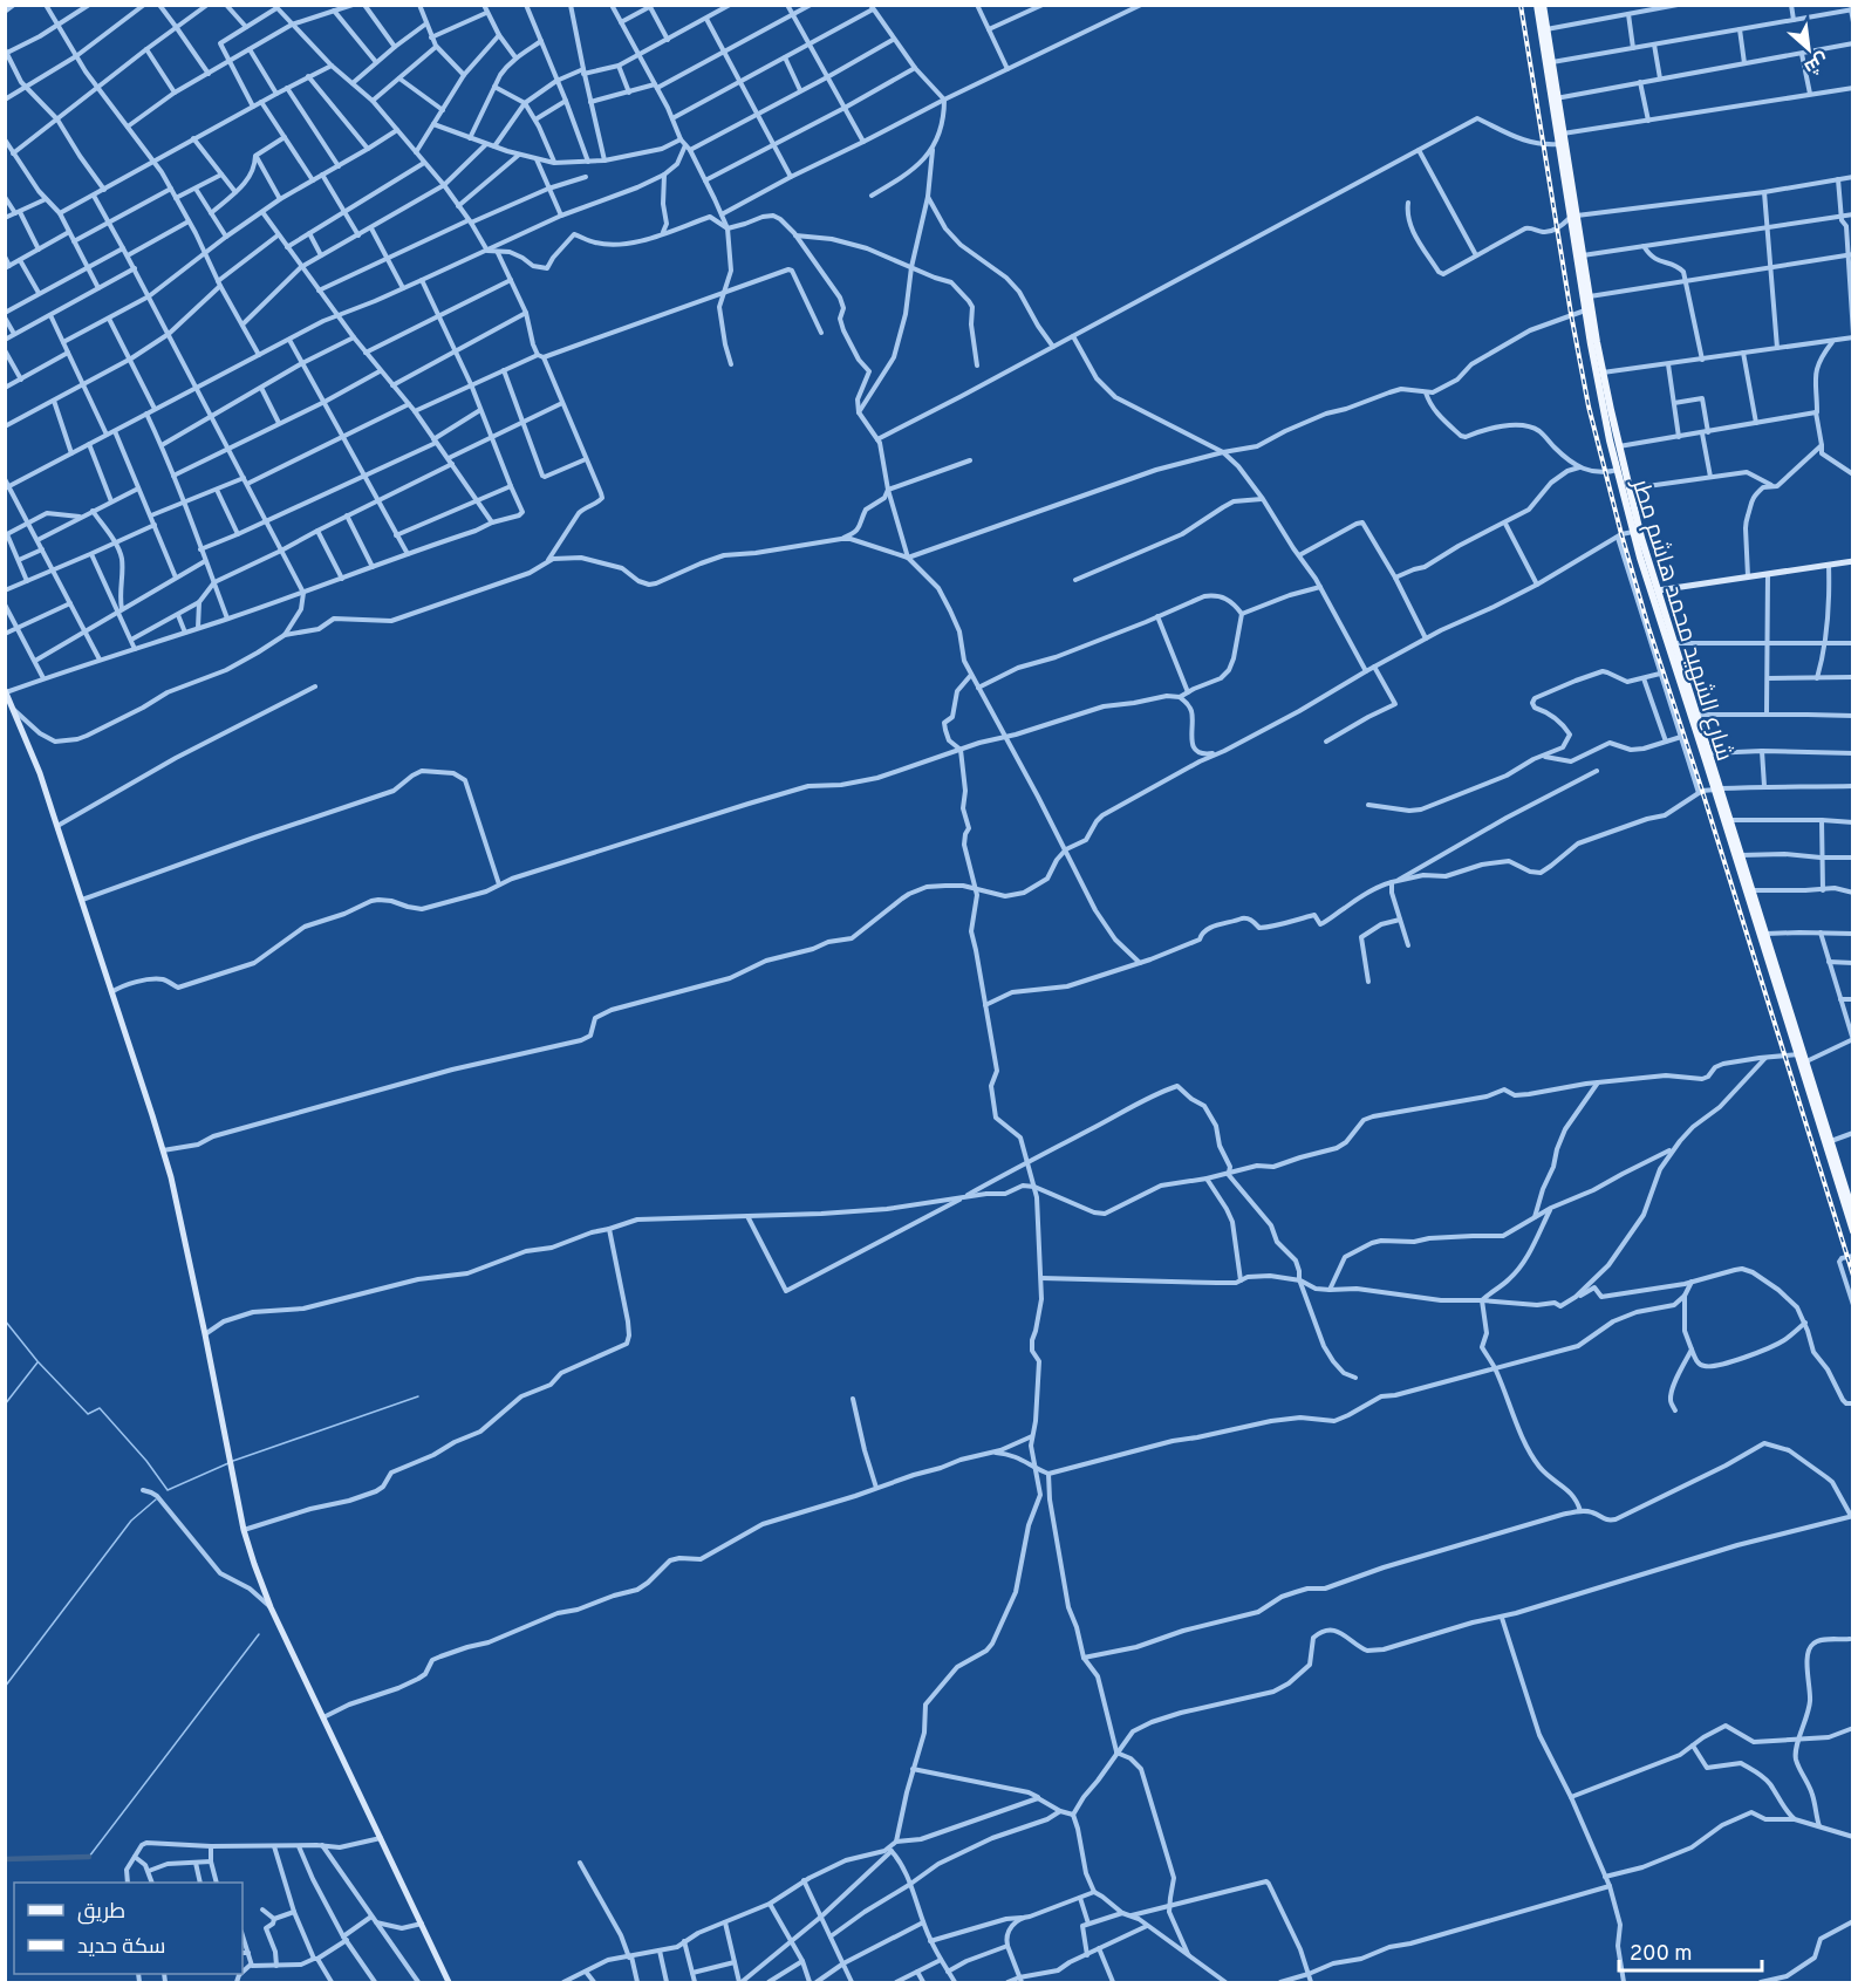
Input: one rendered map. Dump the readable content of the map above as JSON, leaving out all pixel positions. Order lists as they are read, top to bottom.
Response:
{
  "streets": {
    "main road": ["شارع الشهيد محمد هاشم مطر"]
  },
  "legend": ["طريق", "سكة حديد"],
  "scale_bar": "200 m",
  "north": "bottom right"
}
